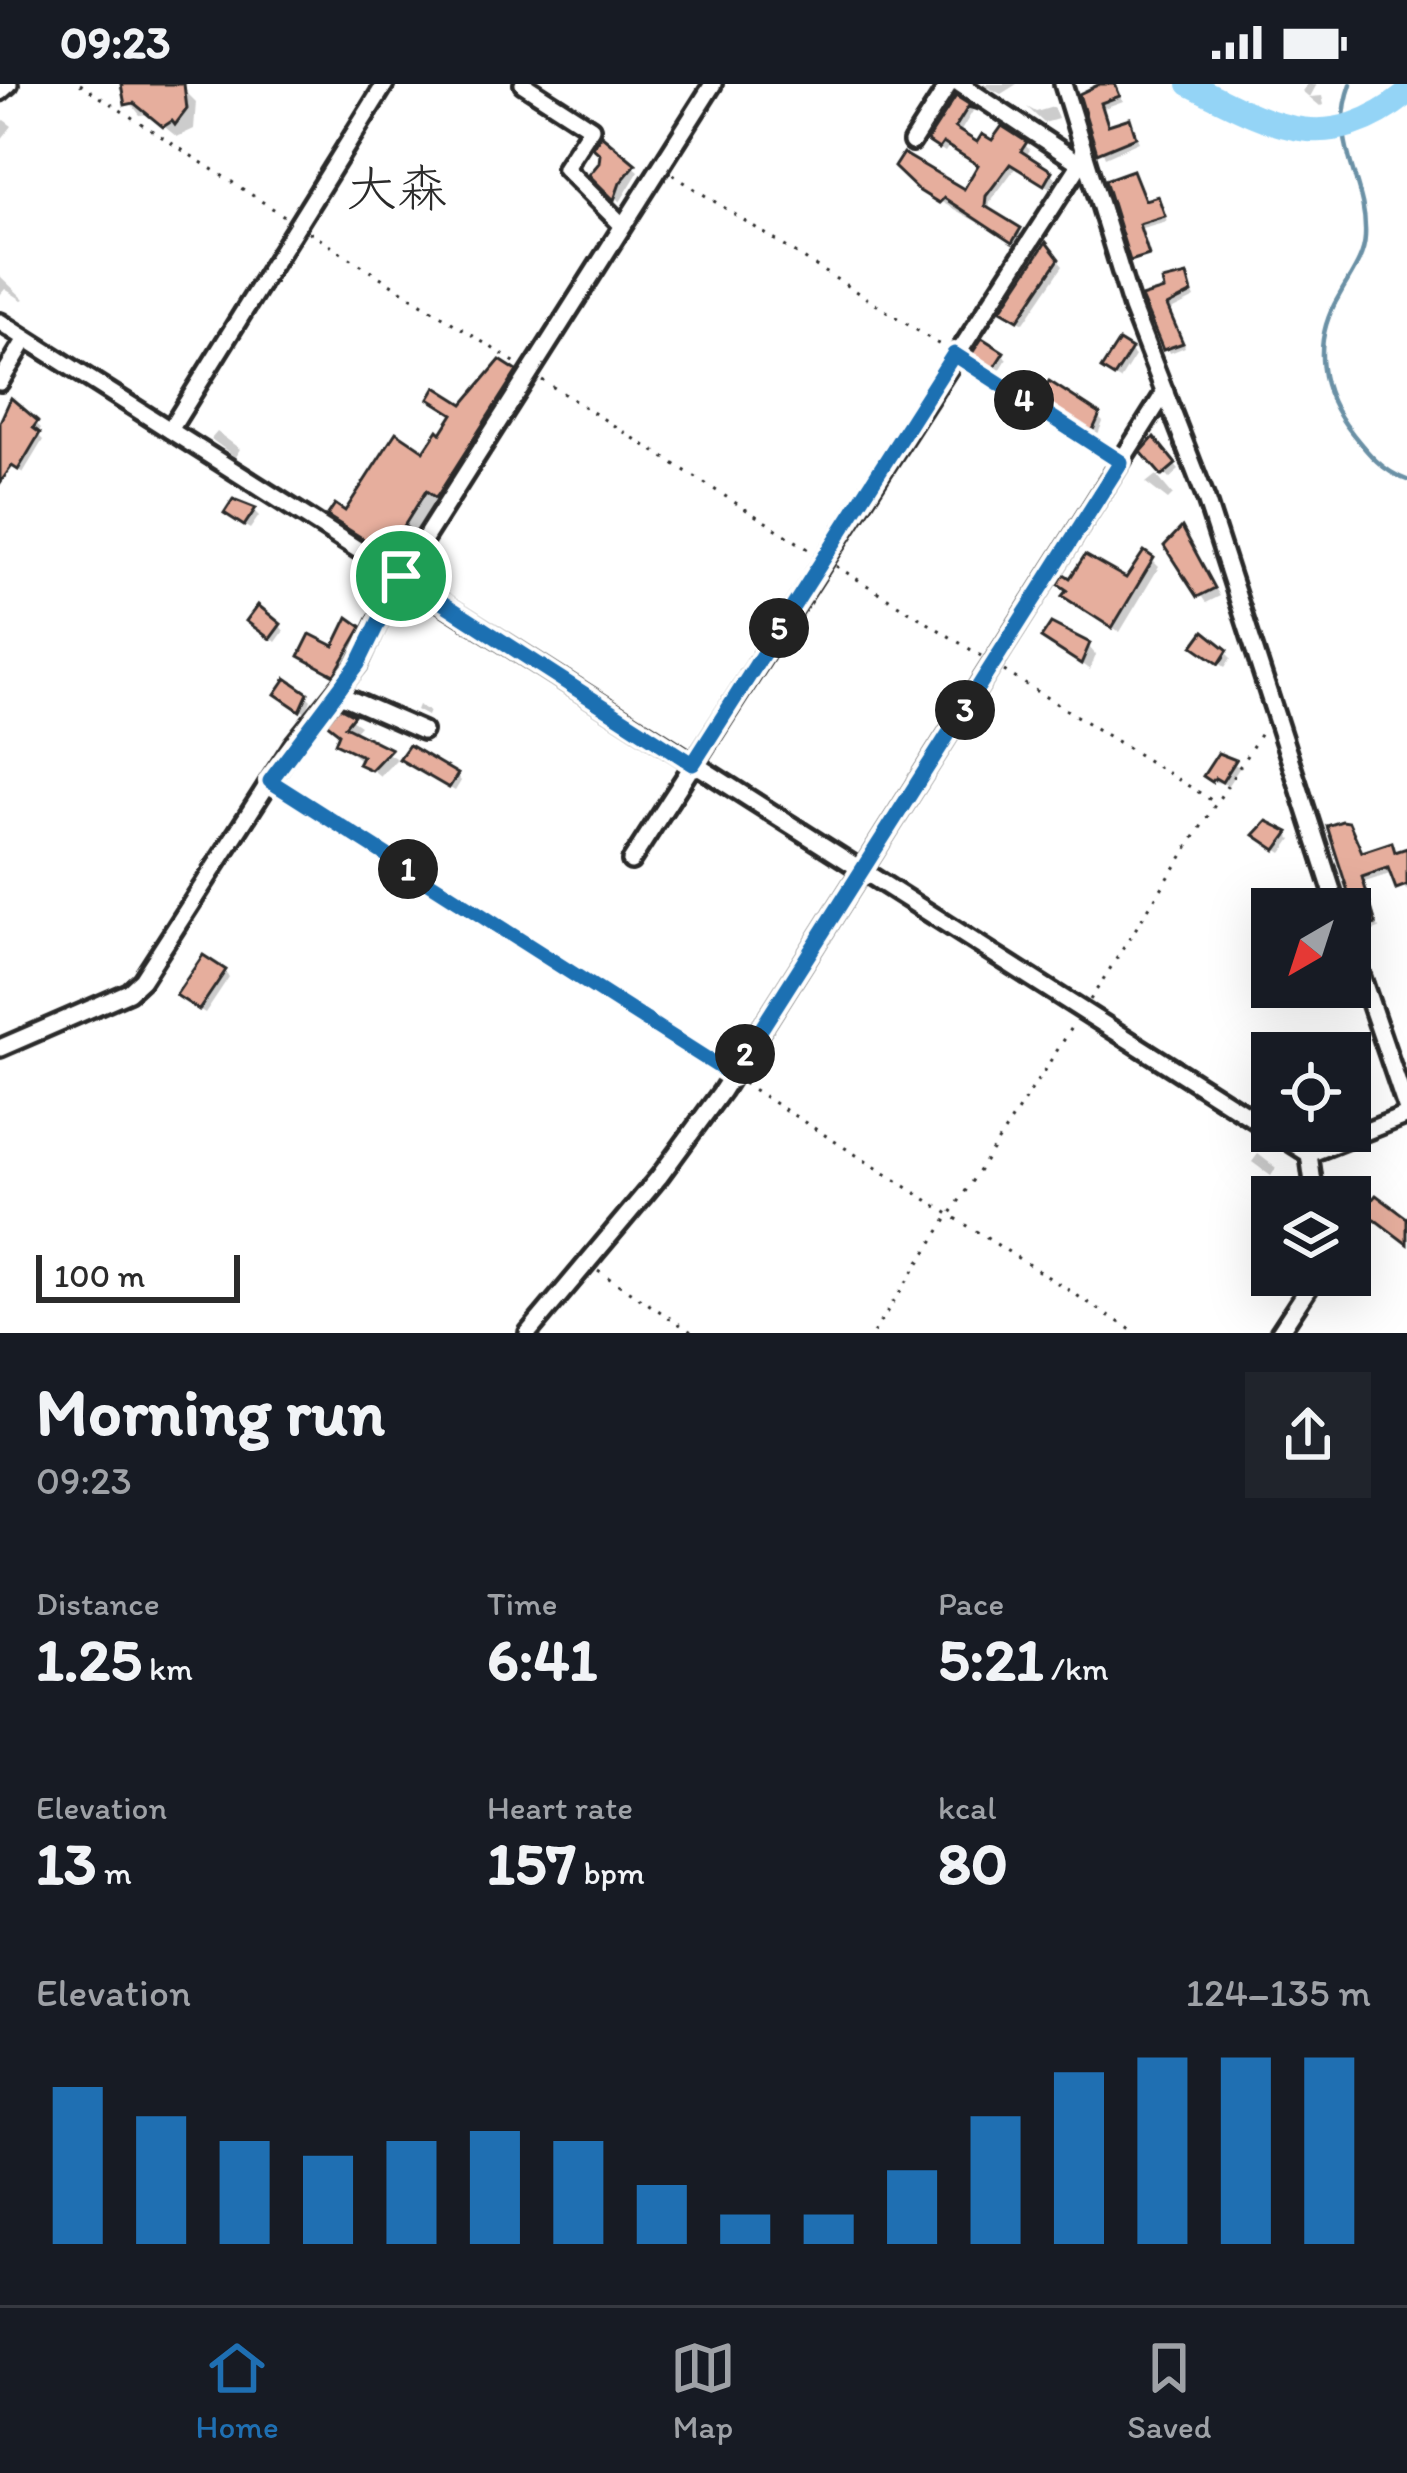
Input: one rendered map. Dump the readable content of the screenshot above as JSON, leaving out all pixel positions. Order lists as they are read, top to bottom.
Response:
{
  "districts": ["大森"],
  "scale_bar": "100 m",
  "north": "bottom left",
  "page": {
    "status": "09:23",
    "pins": [
      "4",
      "5",
      "3",
      "1",
      "2"
    ],
    "scale": "100 m",
    "heading": ["Morning run", "09:23"],
    "stats": [
      ["Distance", "1.25 km"],
      ["Time", "6:41"],
      ["Pace", "5:21 /km"],
      ["Elevation", "13 m"],
      ["Heart rate", "157 bpm"],
      ["kcal", "80"]
    ],
    "chart": ["Elevation", "124–135 m"],
    "tabs": ["Home", "Map", "Saved"]
  }
}
